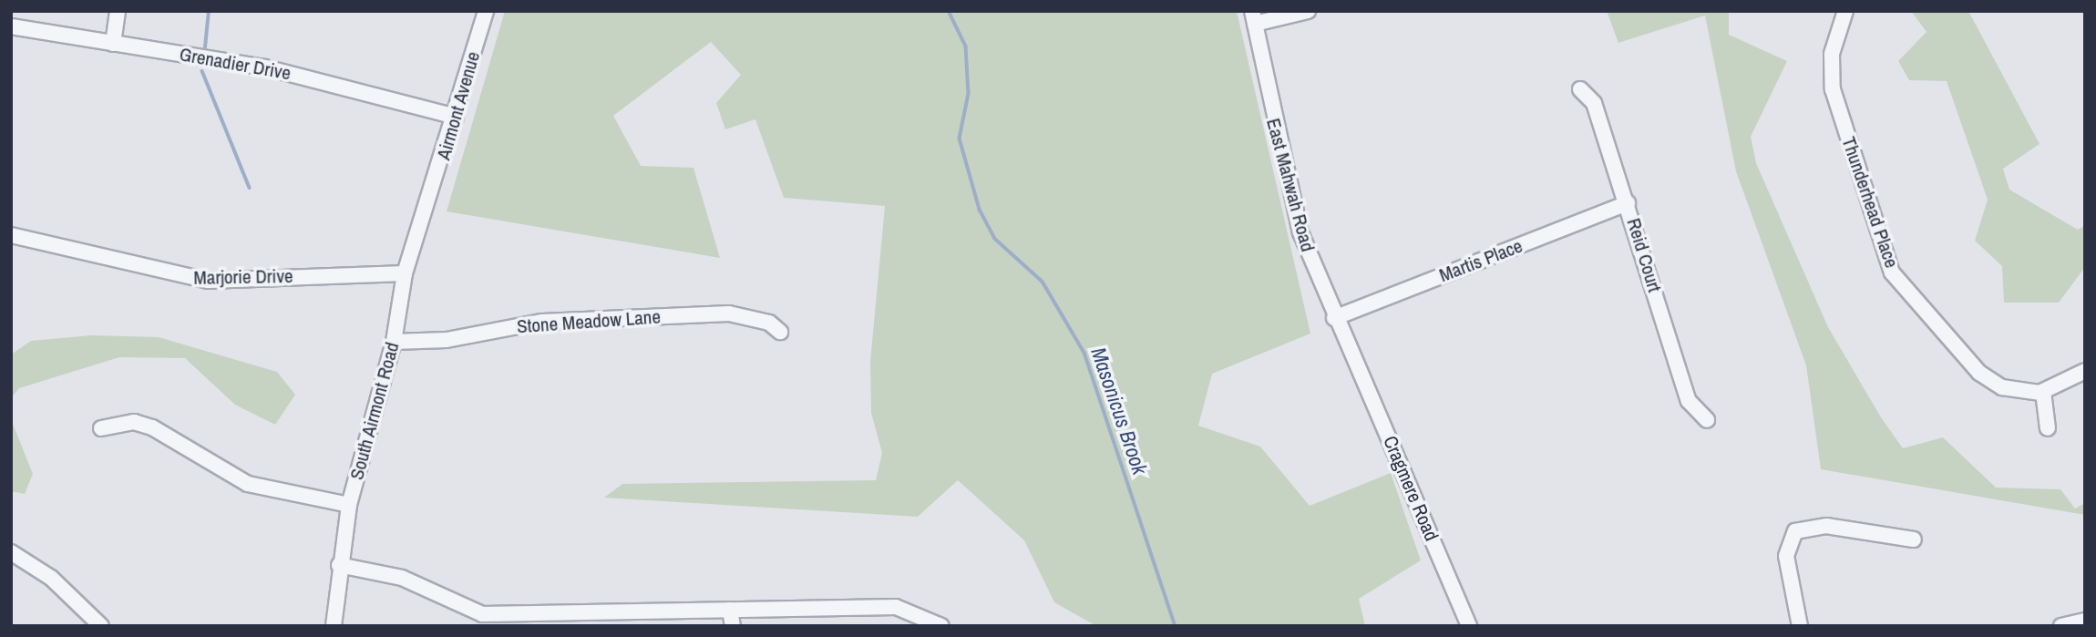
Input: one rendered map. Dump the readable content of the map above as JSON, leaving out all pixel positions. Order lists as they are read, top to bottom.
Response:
{
  "streets": {
    "street": [
      "Grenadier Drive",
      "Airmont Avenue",
      "East Mahwah Road",
      "Thunderhead Place",
      "Reid Court",
      "Martis Place",
      "Marjorie Drive",
      "Stone Meadow Lane",
      "South Airmont Road",
      "Cragmere Road"
    ]
  },
  "crossings": [
    ["Grenadier Drive", "Airmont Avenue"],
    ["Airmont Avenue", "South Airmont Road"],
    ["East Mahwah Road", "Martis Place"],
    ["East Mahwah Road", "Cragmere Road"],
    ["Reid Court", "Martis Place"],
    ["Marjorie Drive", "South Airmont Road"],
    ["Stone Meadow Lane", "South Airmont Road"]
  ],
  "water": ["Masonicus Brook"]
}
